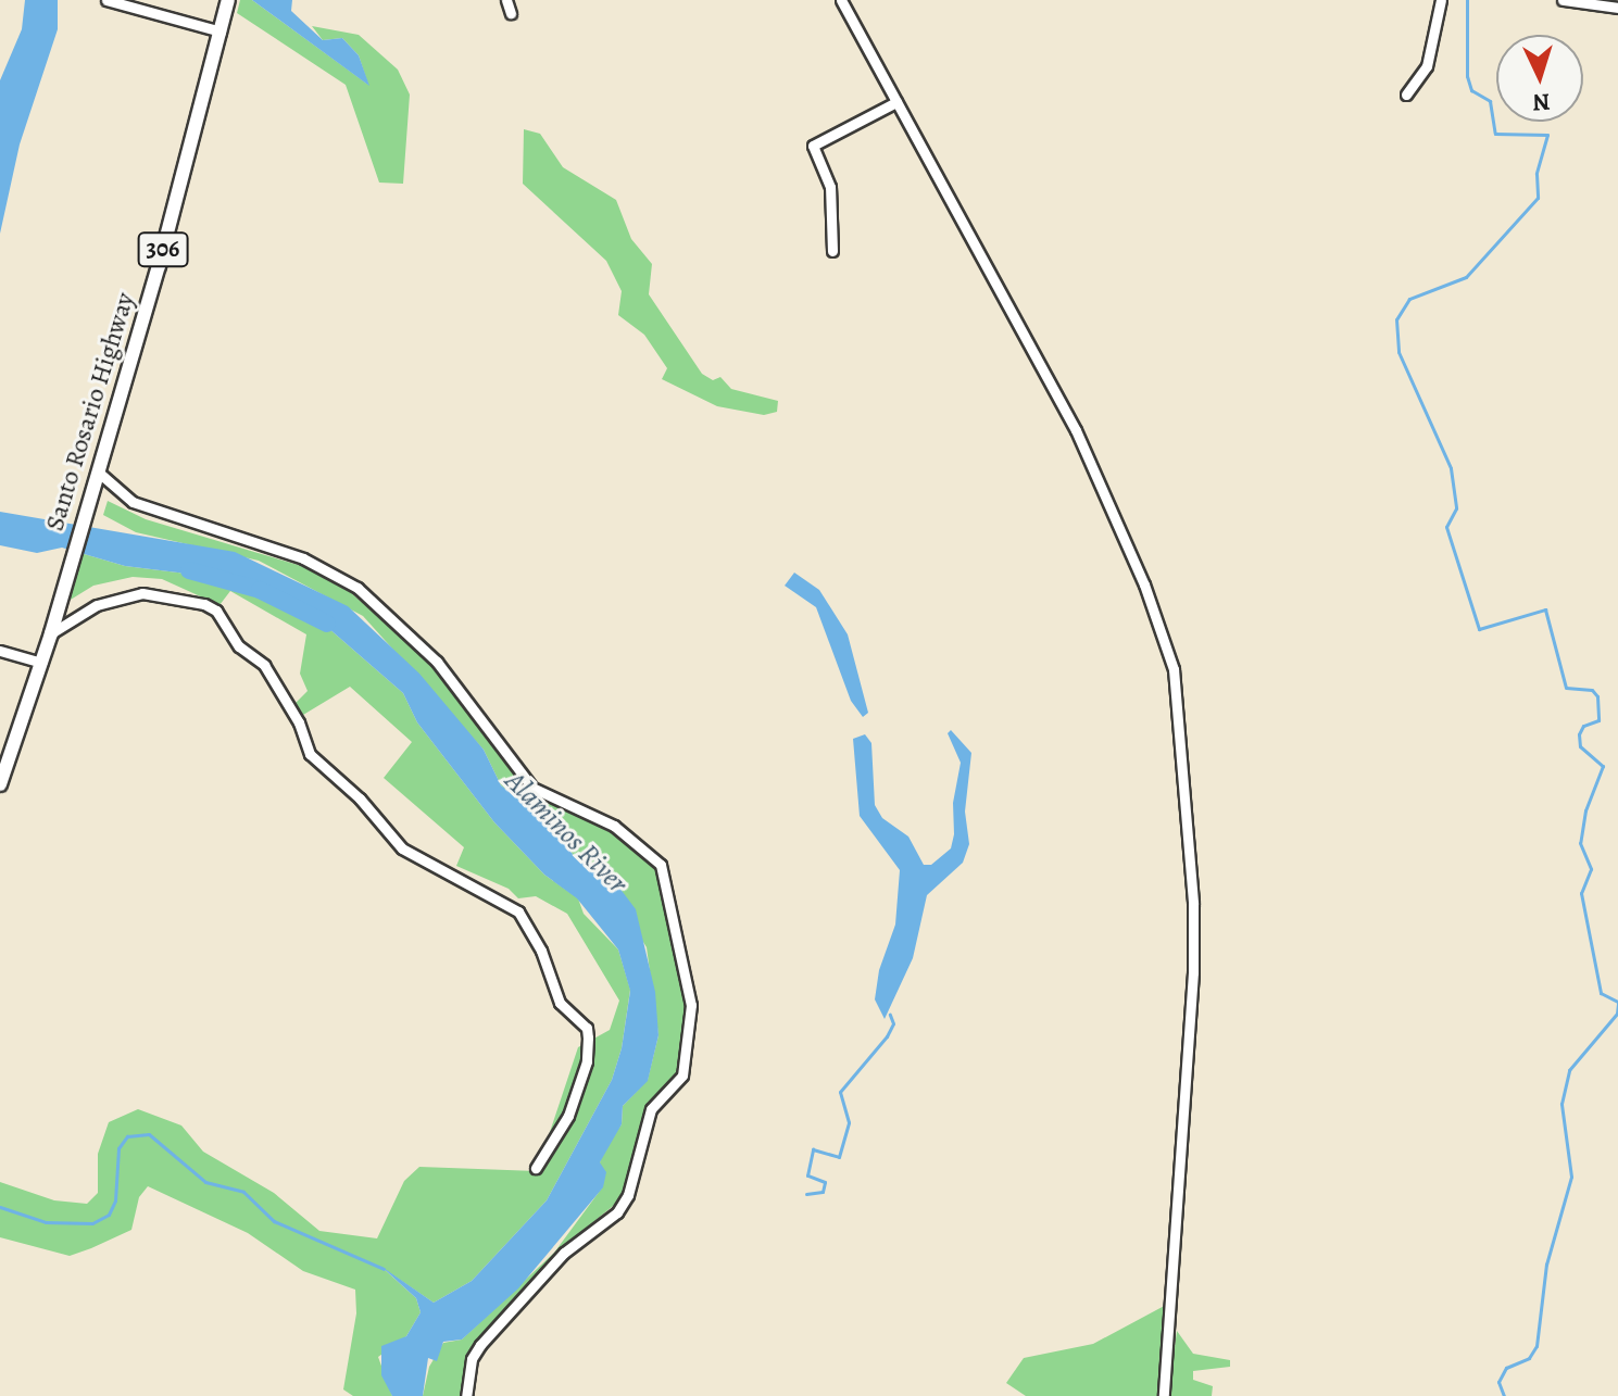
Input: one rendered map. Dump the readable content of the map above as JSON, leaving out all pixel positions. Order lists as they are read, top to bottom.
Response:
{
  "streets": {
    "main road": ["306", "Santo Rosario Highway"]
  },
  "water": ["Alaminos River"],
  "north": "bottom"
}
